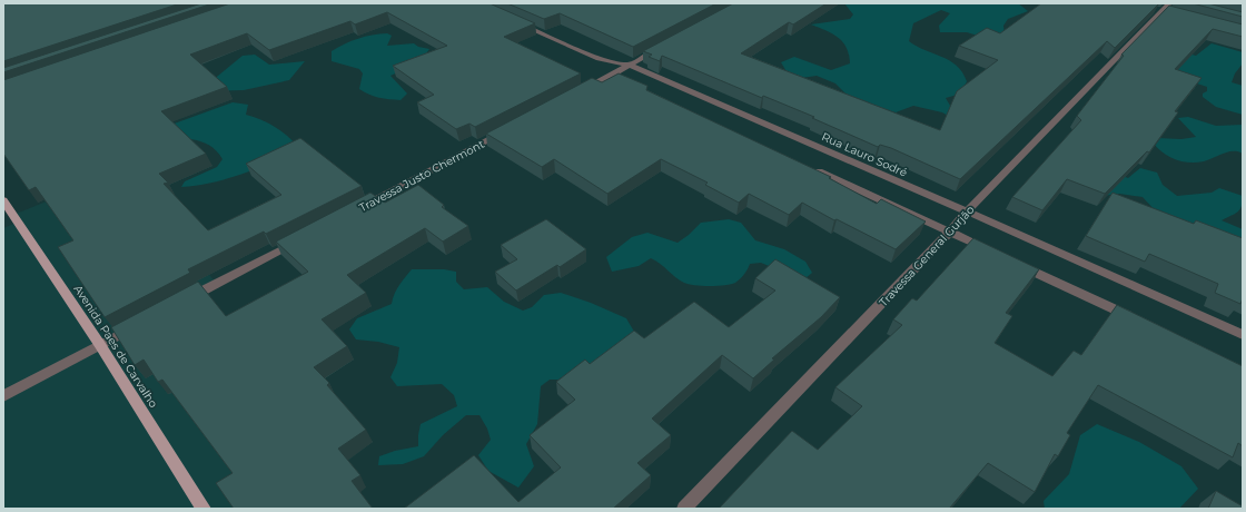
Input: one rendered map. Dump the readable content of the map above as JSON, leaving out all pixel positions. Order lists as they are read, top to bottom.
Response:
{
  "streets": {
    "main road": ["Avenida Paes de Carvalho"],
    "street": ["Rua Lauro Sodré", "Travessa Justo Chermont", "Travessa General Gurjão"]
  },
  "crossings": [
    ["Rua Lauro Sodré", "Travessa General Gurjão"]
  ]
}
